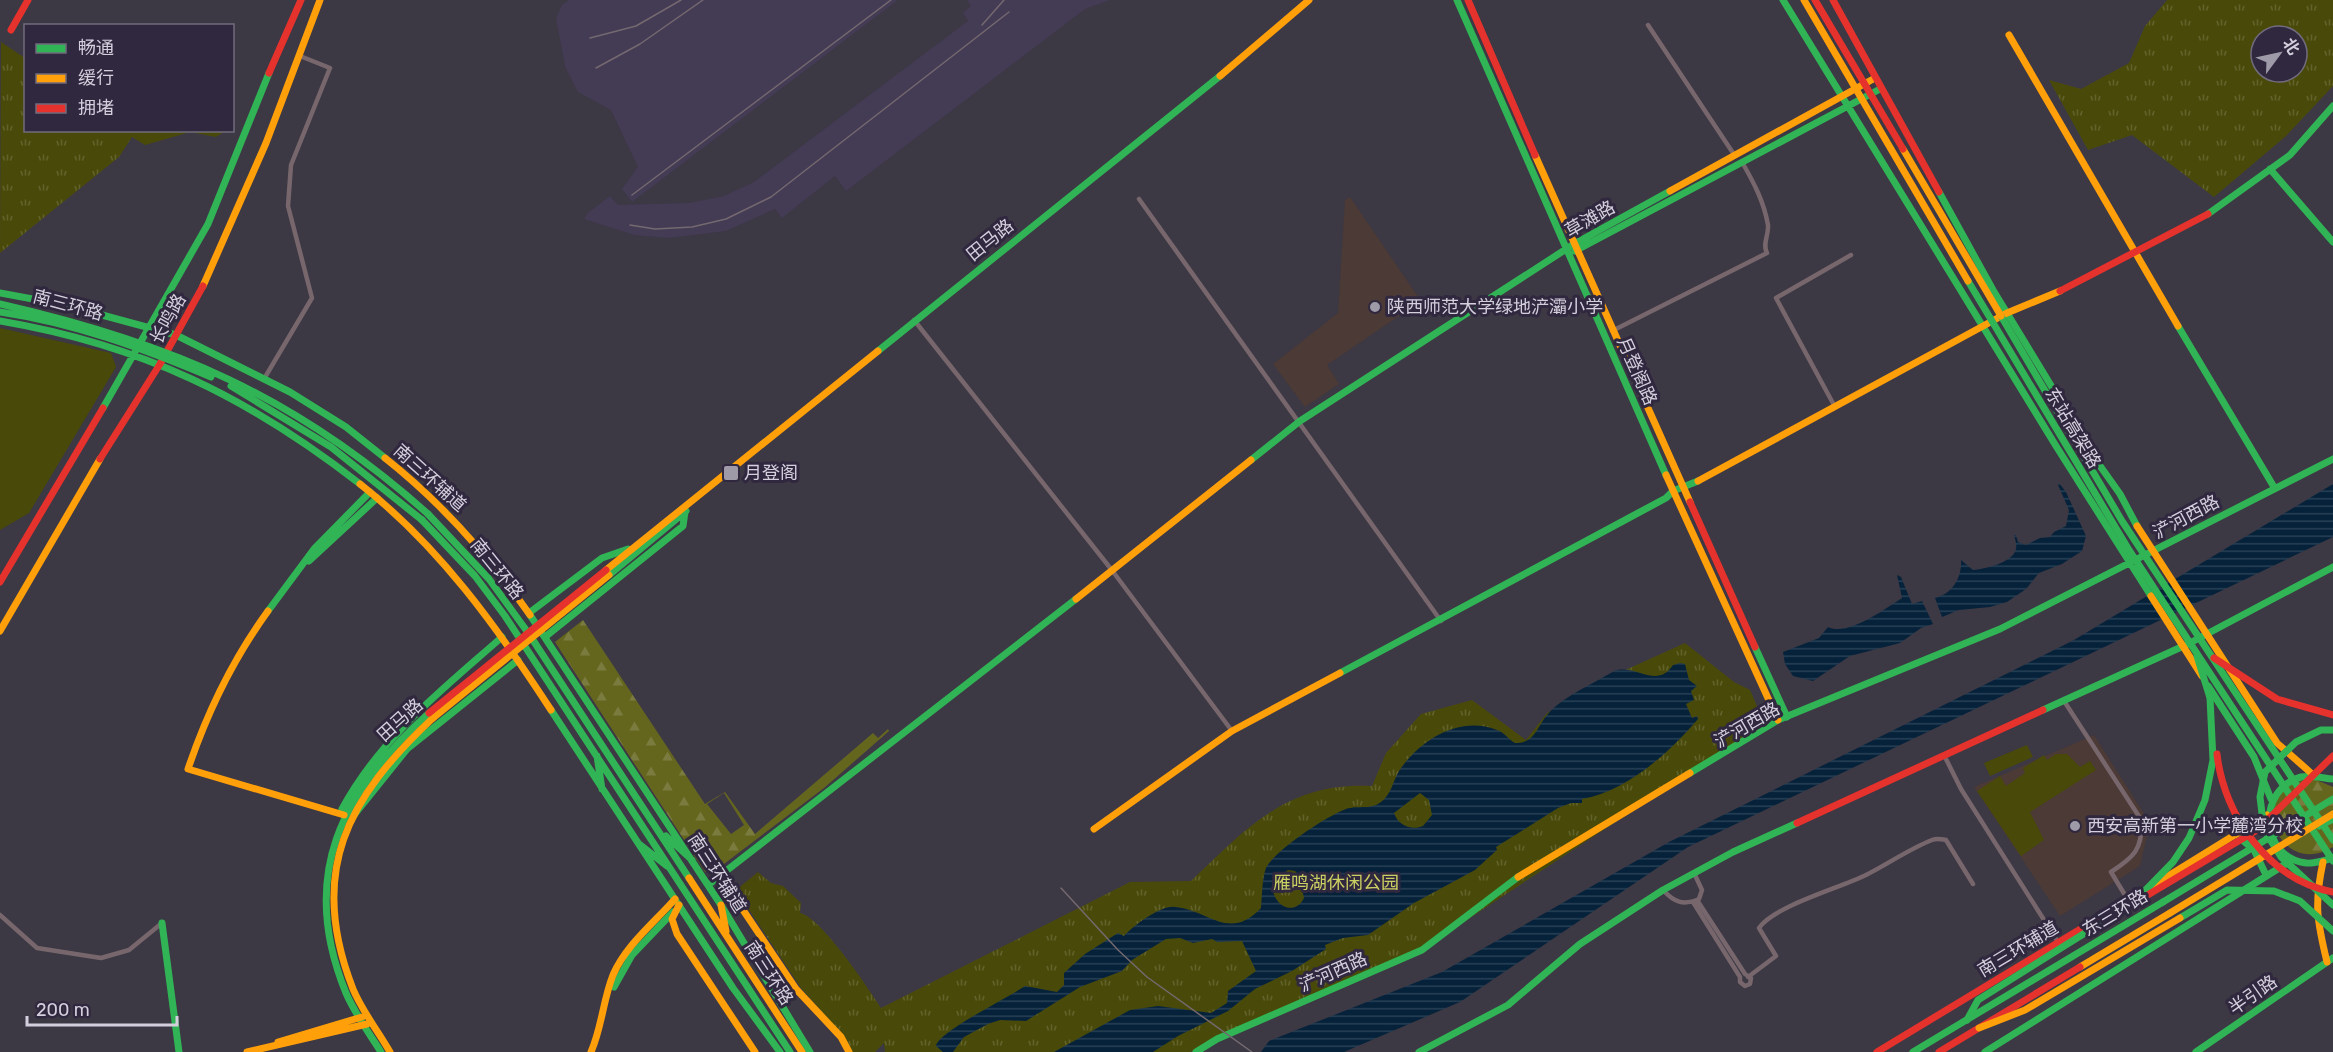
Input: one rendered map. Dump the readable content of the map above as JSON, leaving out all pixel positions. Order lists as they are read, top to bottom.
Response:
{
  "streets": {
    "main road": [
      "草滩路",
      "田马路",
      "南三环路",
      "长鸣路",
      "月登阁路",
      "东站高架路",
      "南三环辅道",
      "浐河西路",
      "东三环路",
      "半引路"
    ]
  },
  "crossings": [
    ["草滩路", "月登阁路"],
    ["南三环路", "南三环辅道"],
    ["长鸣路", "南三环辅道"],
    ["月登阁路", "浐河西路"]
  ],
  "parks": ["雁鸣湖休闲公园"],
  "places": {
    "other": ["陕西师范大学绿地浐灞小学", "西安高新第一小学麓湾分校"],
    "transit": ["月登阁"]
  },
  "legend": ["畅通", "缓行", "拥堵"],
  "scale_bar": "200 m",
  "north": "top right"
}
